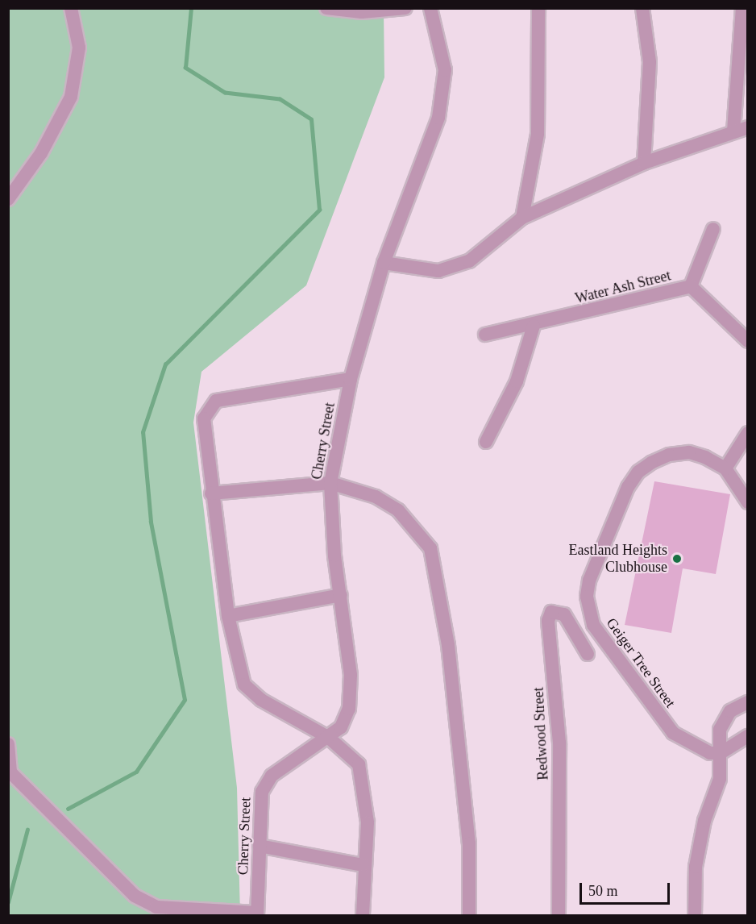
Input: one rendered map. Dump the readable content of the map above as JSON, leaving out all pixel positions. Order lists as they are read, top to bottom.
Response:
{
  "streets": {
    "street": [
      "Water Ash Street",
      "Cherry Street",
      "Geiger Tree Street",
      "Redwood Street"
    ]
  },
  "places": ["Eastland Heights Clubhouse"],
  "scale_bar": "50 m"
}
